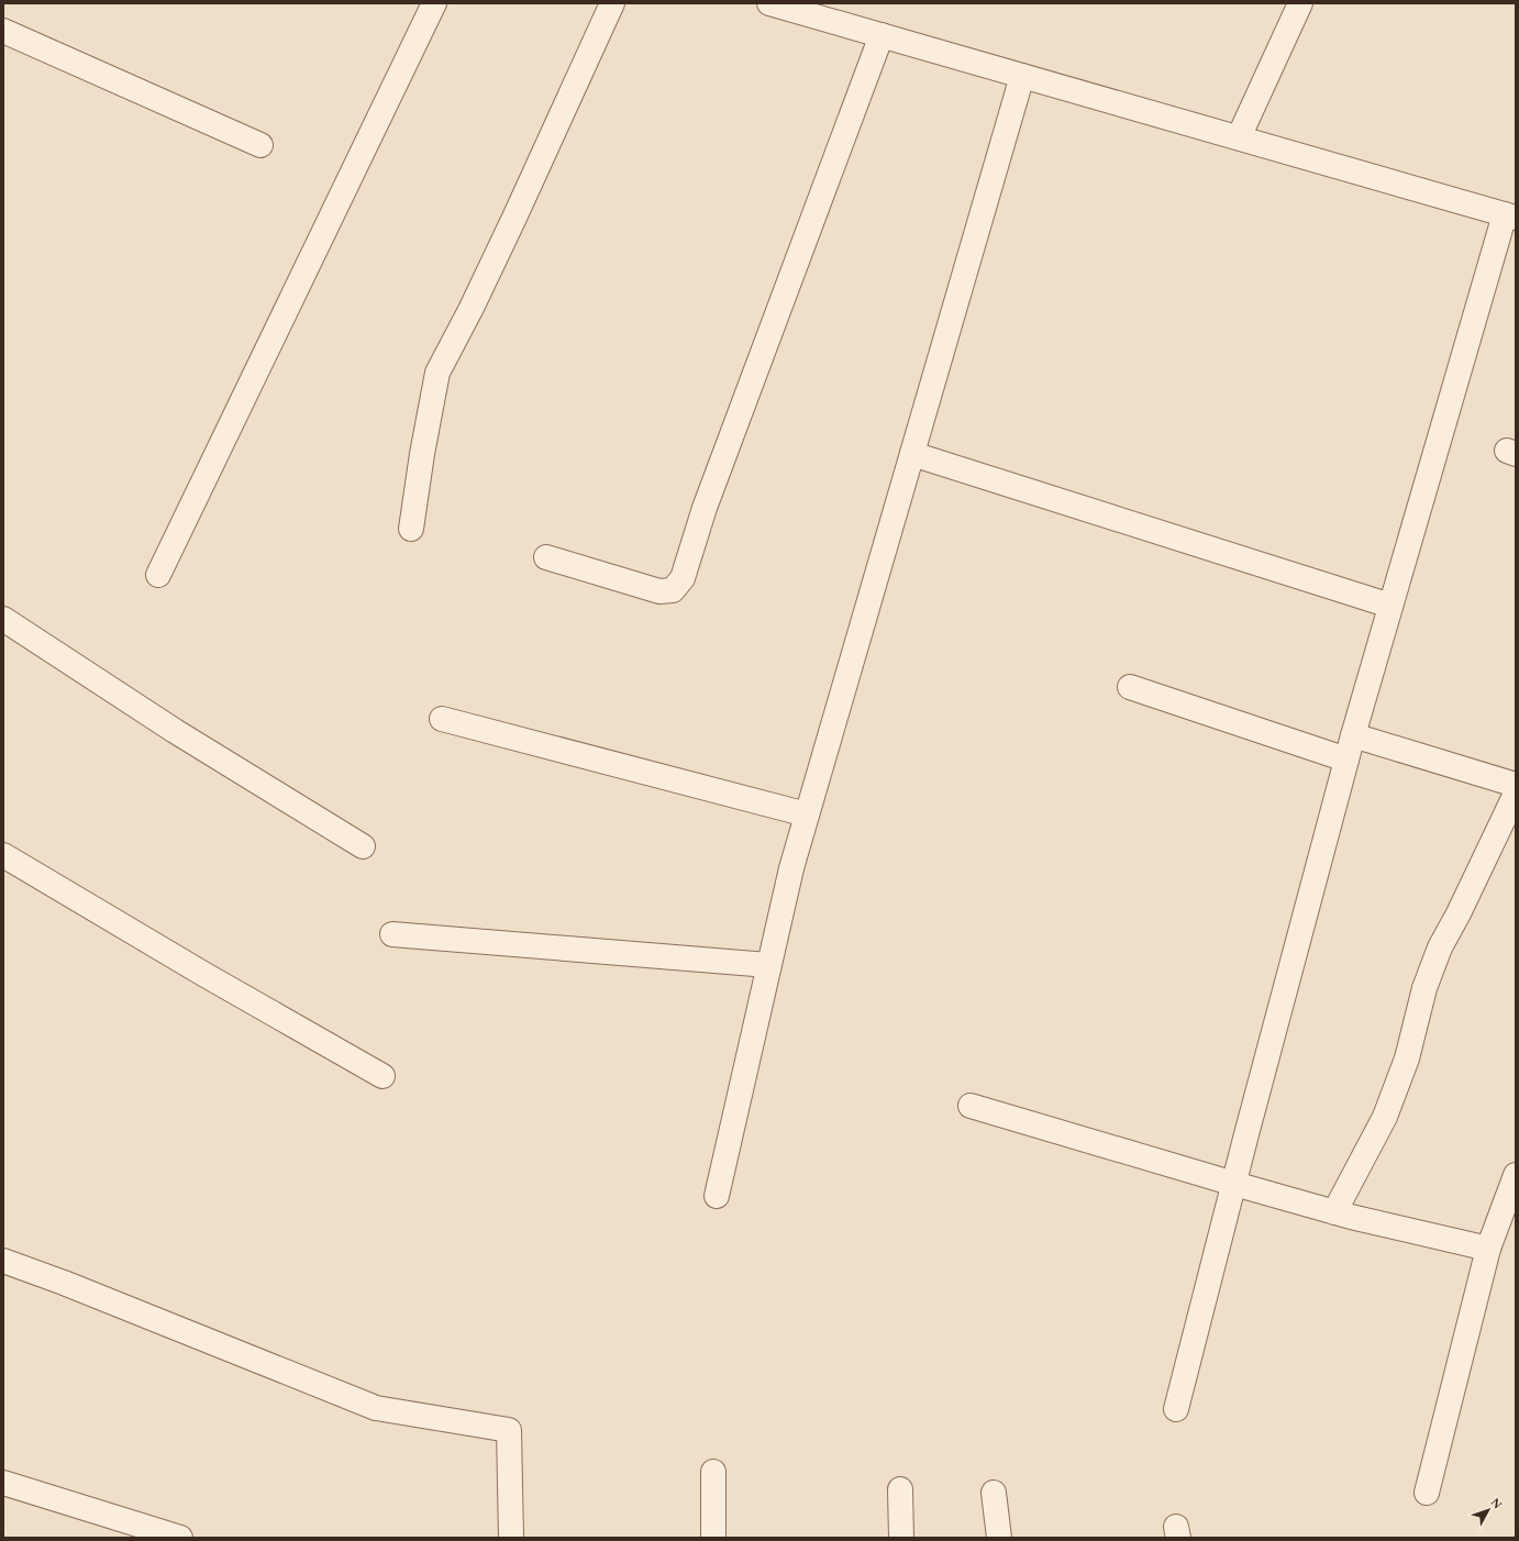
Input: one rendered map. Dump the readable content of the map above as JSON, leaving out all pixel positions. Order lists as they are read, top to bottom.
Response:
{
  "north": "top right"
}
